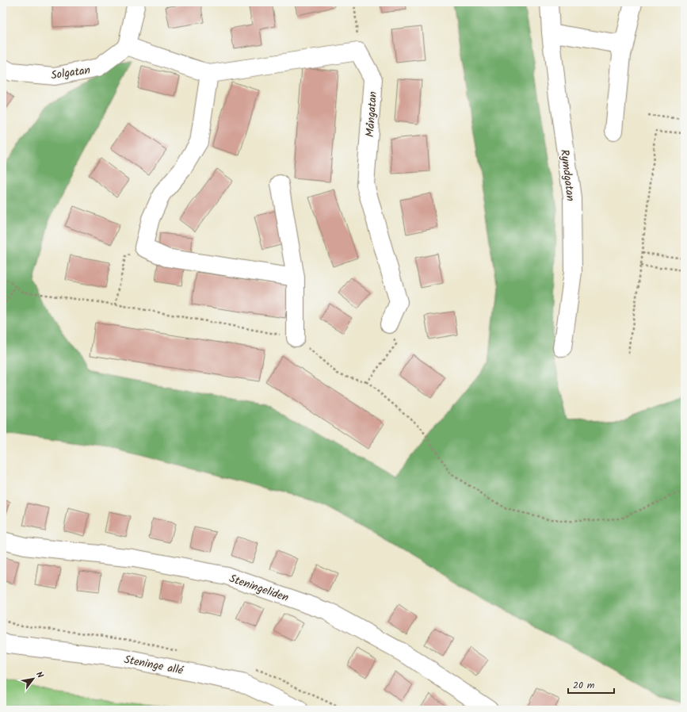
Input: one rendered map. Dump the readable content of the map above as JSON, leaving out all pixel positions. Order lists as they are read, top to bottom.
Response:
{
  "streets": {
    "street": [
      "Solgatan",
      "Mångatan",
      "Rymdgatan",
      "Steningeliden",
      "Steninge allé"
    ]
  },
  "scale_bar": "20 m",
  "north": "top right"
}
